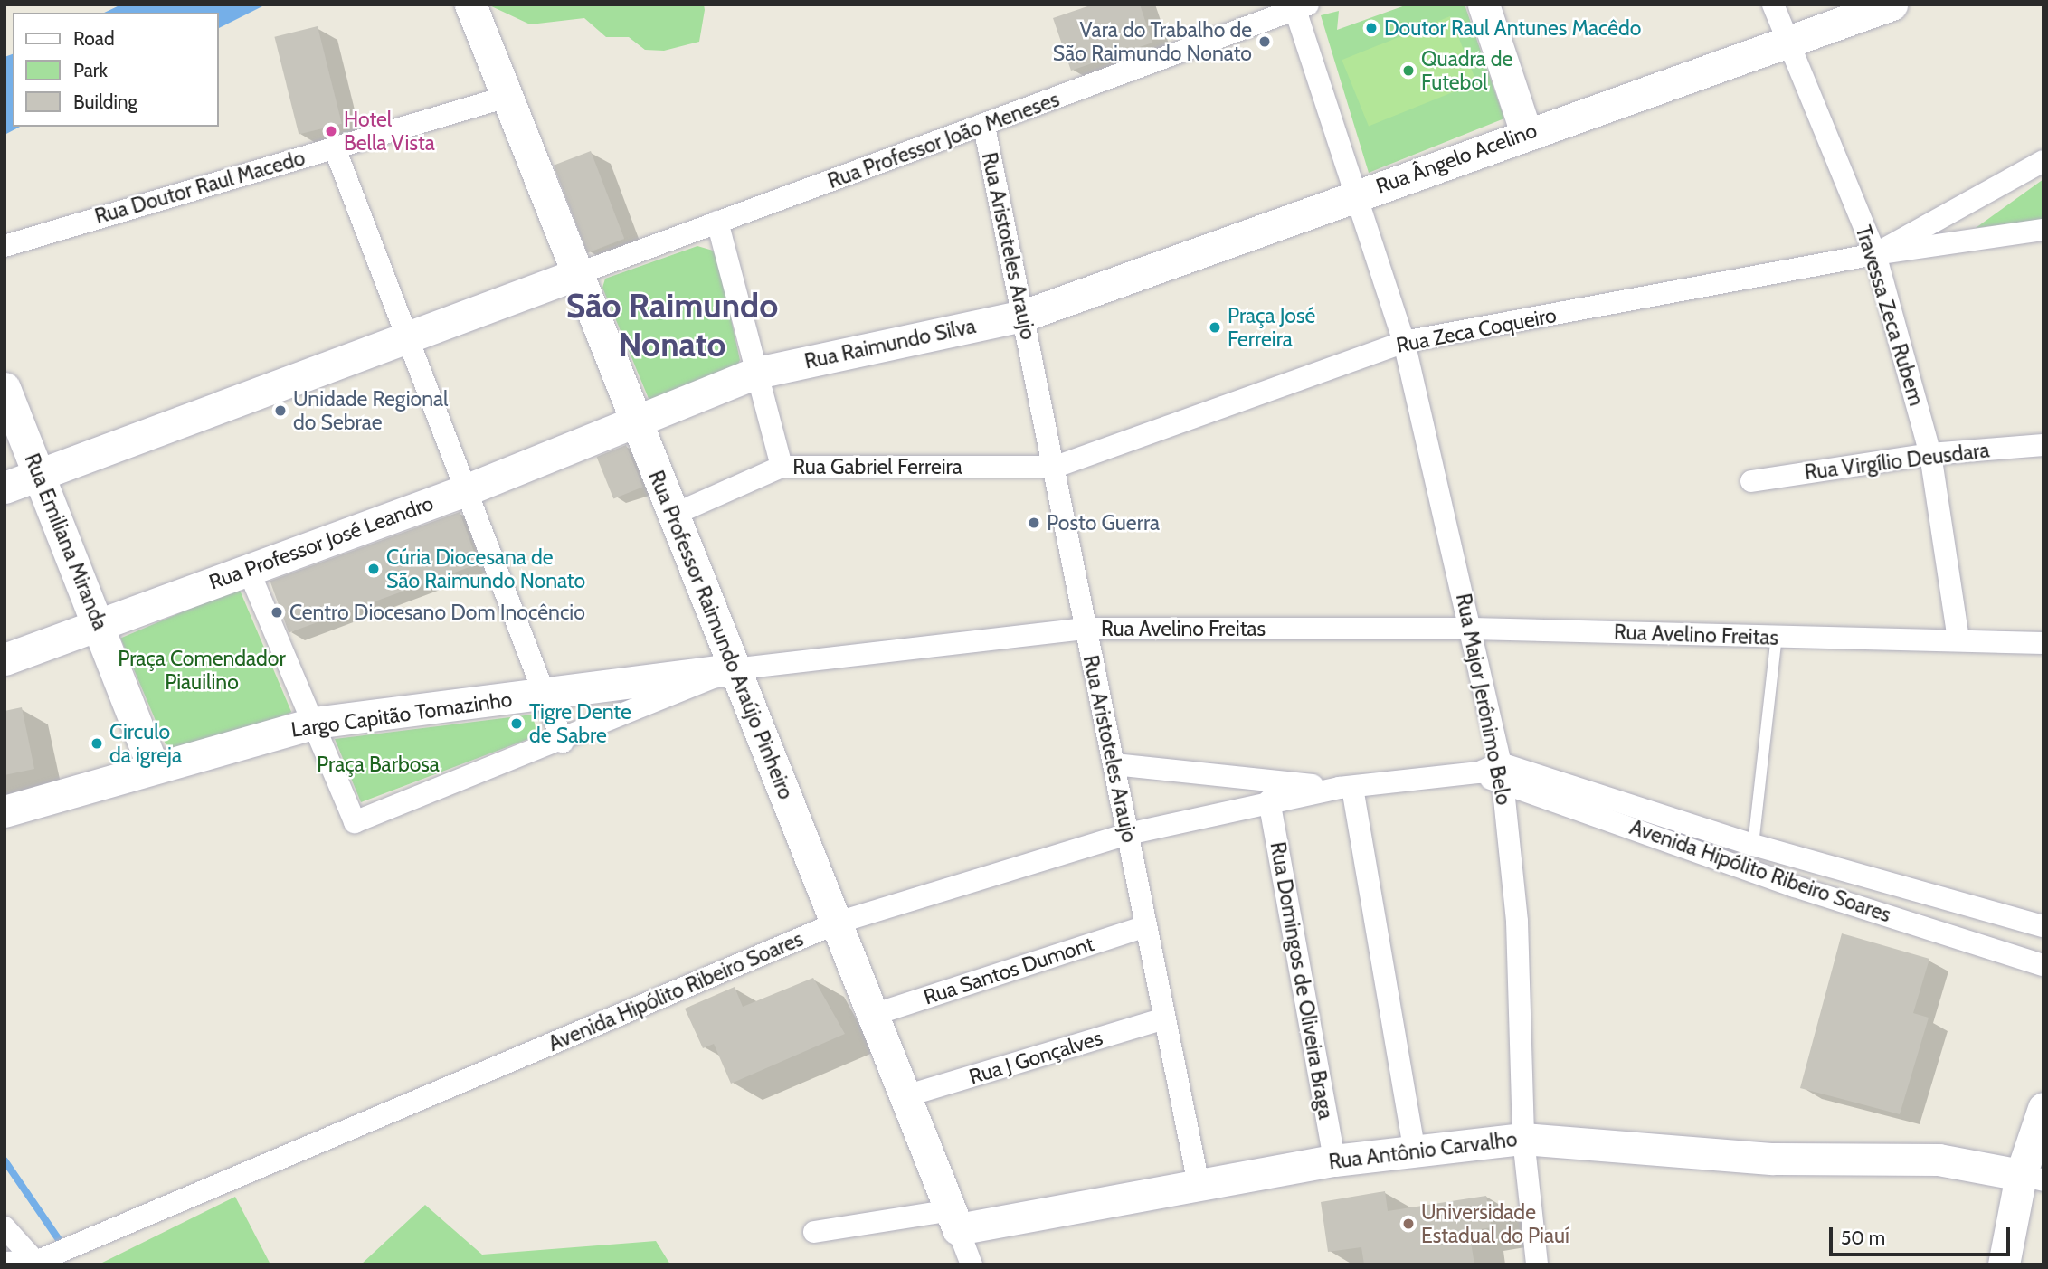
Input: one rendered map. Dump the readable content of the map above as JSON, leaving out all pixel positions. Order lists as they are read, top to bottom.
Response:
{
  "streets": {
    "main road": [
      "Rua Ângelo Acelino",
      "Rua Raimundo Silva",
      "Rua Emiliana Miranda",
      "Rua Professor José Leandro",
      "Rua Professor Raimundo Araújo Pinheiro",
      "Largo Capitão Tomazinho",
      "Rua Antônio Carvalho"
    ],
    "street": [
      "Rua Professor João Meneses",
      "Rua Doutor Raul Macedo",
      "Rua Aristoteles Araujo",
      "Travessa Zeca Rubem",
      "Rua Zeca Coqueiro",
      "Rua Virgílio Deusdara",
      "Rua Gabriel Ferreira",
      "Rua Avelino Freitas",
      "Rua Major Jerônimo Belo",
      "Avenida Hipólito Ribeiro Soares",
      "Rua Santos Dumont",
      "Rua Domingos de Oliveira Braga",
      "Rua J Gonçalves"
    ]
  },
  "crossings": [
    ["Rua Professor João Meneses", "Rua Aristoteles Araujo"],
    ["Rua Professor João Meneses", "Rua Professor Raimundo Araújo Pinheiro"],
    ["Rua Ângelo Acelino", "Rua Aristoteles Araujo"],
    ["Rua Ângelo Acelino", "Travessa Zeca Rubem"],
    ["Rua Ângelo Acelino", "Rua Raimundo Silva"],
    ["Rua Doutor Raul Macedo", "Rua Professor Raimundo Araújo Pinheiro"],
    ["Rua Aristoteles Araujo", "Rua Zeca Coqueiro"],
    ["Rua Aristoteles Araujo", "Rua Raimundo Silva"],
    ["Rua Aristoteles Araujo", "Rua Gabriel Ferreira"],
    ["Rua Aristoteles Araujo", "Rua Avelino Freitas"],
    ["Rua Aristoteles Araujo", "Avenida Hipólito Ribeiro Soares"],
    ["Rua Aristoteles Araujo", "Rua Santos Dumont"],
    ["Rua Aristoteles Araujo", "Rua J Gonçalves"],
    ["Rua Aristoteles Araujo", "Rua Antônio Carvalho"],
    ["Travessa Zeca Rubem", "Rua Zeca Coqueiro"],
    ["Travessa Zeca Rubem", "Rua Virgílio Deusdara"],
    ["Travessa Zeca Rubem", "Rua Avelino Freitas"],
    ["Rua Zeca Coqueiro", "Rua Gabriel Ferreira"],
    ["Rua Zeca Coqueiro", "Rua Major Jerônimo Belo"],
    ["Rua Raimundo Silva", "Rua Professor José Leandro"],
    ["Rua Raimundo Silva", "Rua Professor Raimundo Araújo Pinheiro"],
    ["Rua Gabriel Ferreira", "Rua Professor Raimundo Araújo Pinheiro"],
    ["Rua Emiliana Miranda", "Rua Professor José Leandro"],
    ["Rua Emiliana Miranda", "Largo Capitão Tomazinho"],
    ["Rua Professor José Leandro", "Rua Professor Raimundo Araújo Pinheiro"],
    ["Rua Avelino Freitas", "Rua Professor Raimundo Araújo Pinheiro"],
    ["Rua Avelino Freitas", "Rua Major Jerônimo Belo"],
    ["Rua Avelino Freitas", "Largo Capitão Tomazinho"],
    ["Rua Professor Raimundo Araújo Pinheiro", "Largo Capitão Tomazinho"],
    ["Rua Professor Raimundo Araújo Pinheiro", "Avenida Hipólito Ribeiro Soares"],
    ["Rua Professor Raimundo Araújo Pinheiro", "Rua Santos Dumont"],
    ["Rua Professor Raimundo Araújo Pinheiro", "Rua J Gonçalves"],
    ["Rua Professor Raimundo Araújo Pinheiro", "Rua Antônio Carvalho"],
    ["Rua Major Jerônimo Belo", "Avenida Hipólito Ribeiro Soares"],
    ["Rua Major Jerônimo Belo", "Rua Antônio Carvalho"],
    ["Avenida Hipólito Ribeiro Soares", "Rua Domingos de Oliveira Braga"],
    ["Rua Domingos de Oliveira Braga", "Rua Antônio Carvalho"]
  ],
  "districts": ["São Raimundo Nonato"],
  "parks": ["Praça Comendador Piauilino", "Praça Barbosa"],
  "places": [
    "Doutor Raul Antunes Macêdo",
    "Vara do Trabalho de São Raimundo Nonato",
    "Quadra de Futebol",
    "Hotel Bella Vista",
    "Praça José Ferreira",
    "Unidade Regional do Sebrae",
    "Posto Guerra",
    "Cúria Diocesana de São Raimundo Nonato",
    "Centro Diocesano Dom Inocêncio",
    "Tigre Dente de Sabre",
    "Circulo da igreja",
    "Universidade Estadual do Piauí"
  ],
  "legend": ["Road", "Park", "Building"],
  "scale_bar": "50 m"
}
